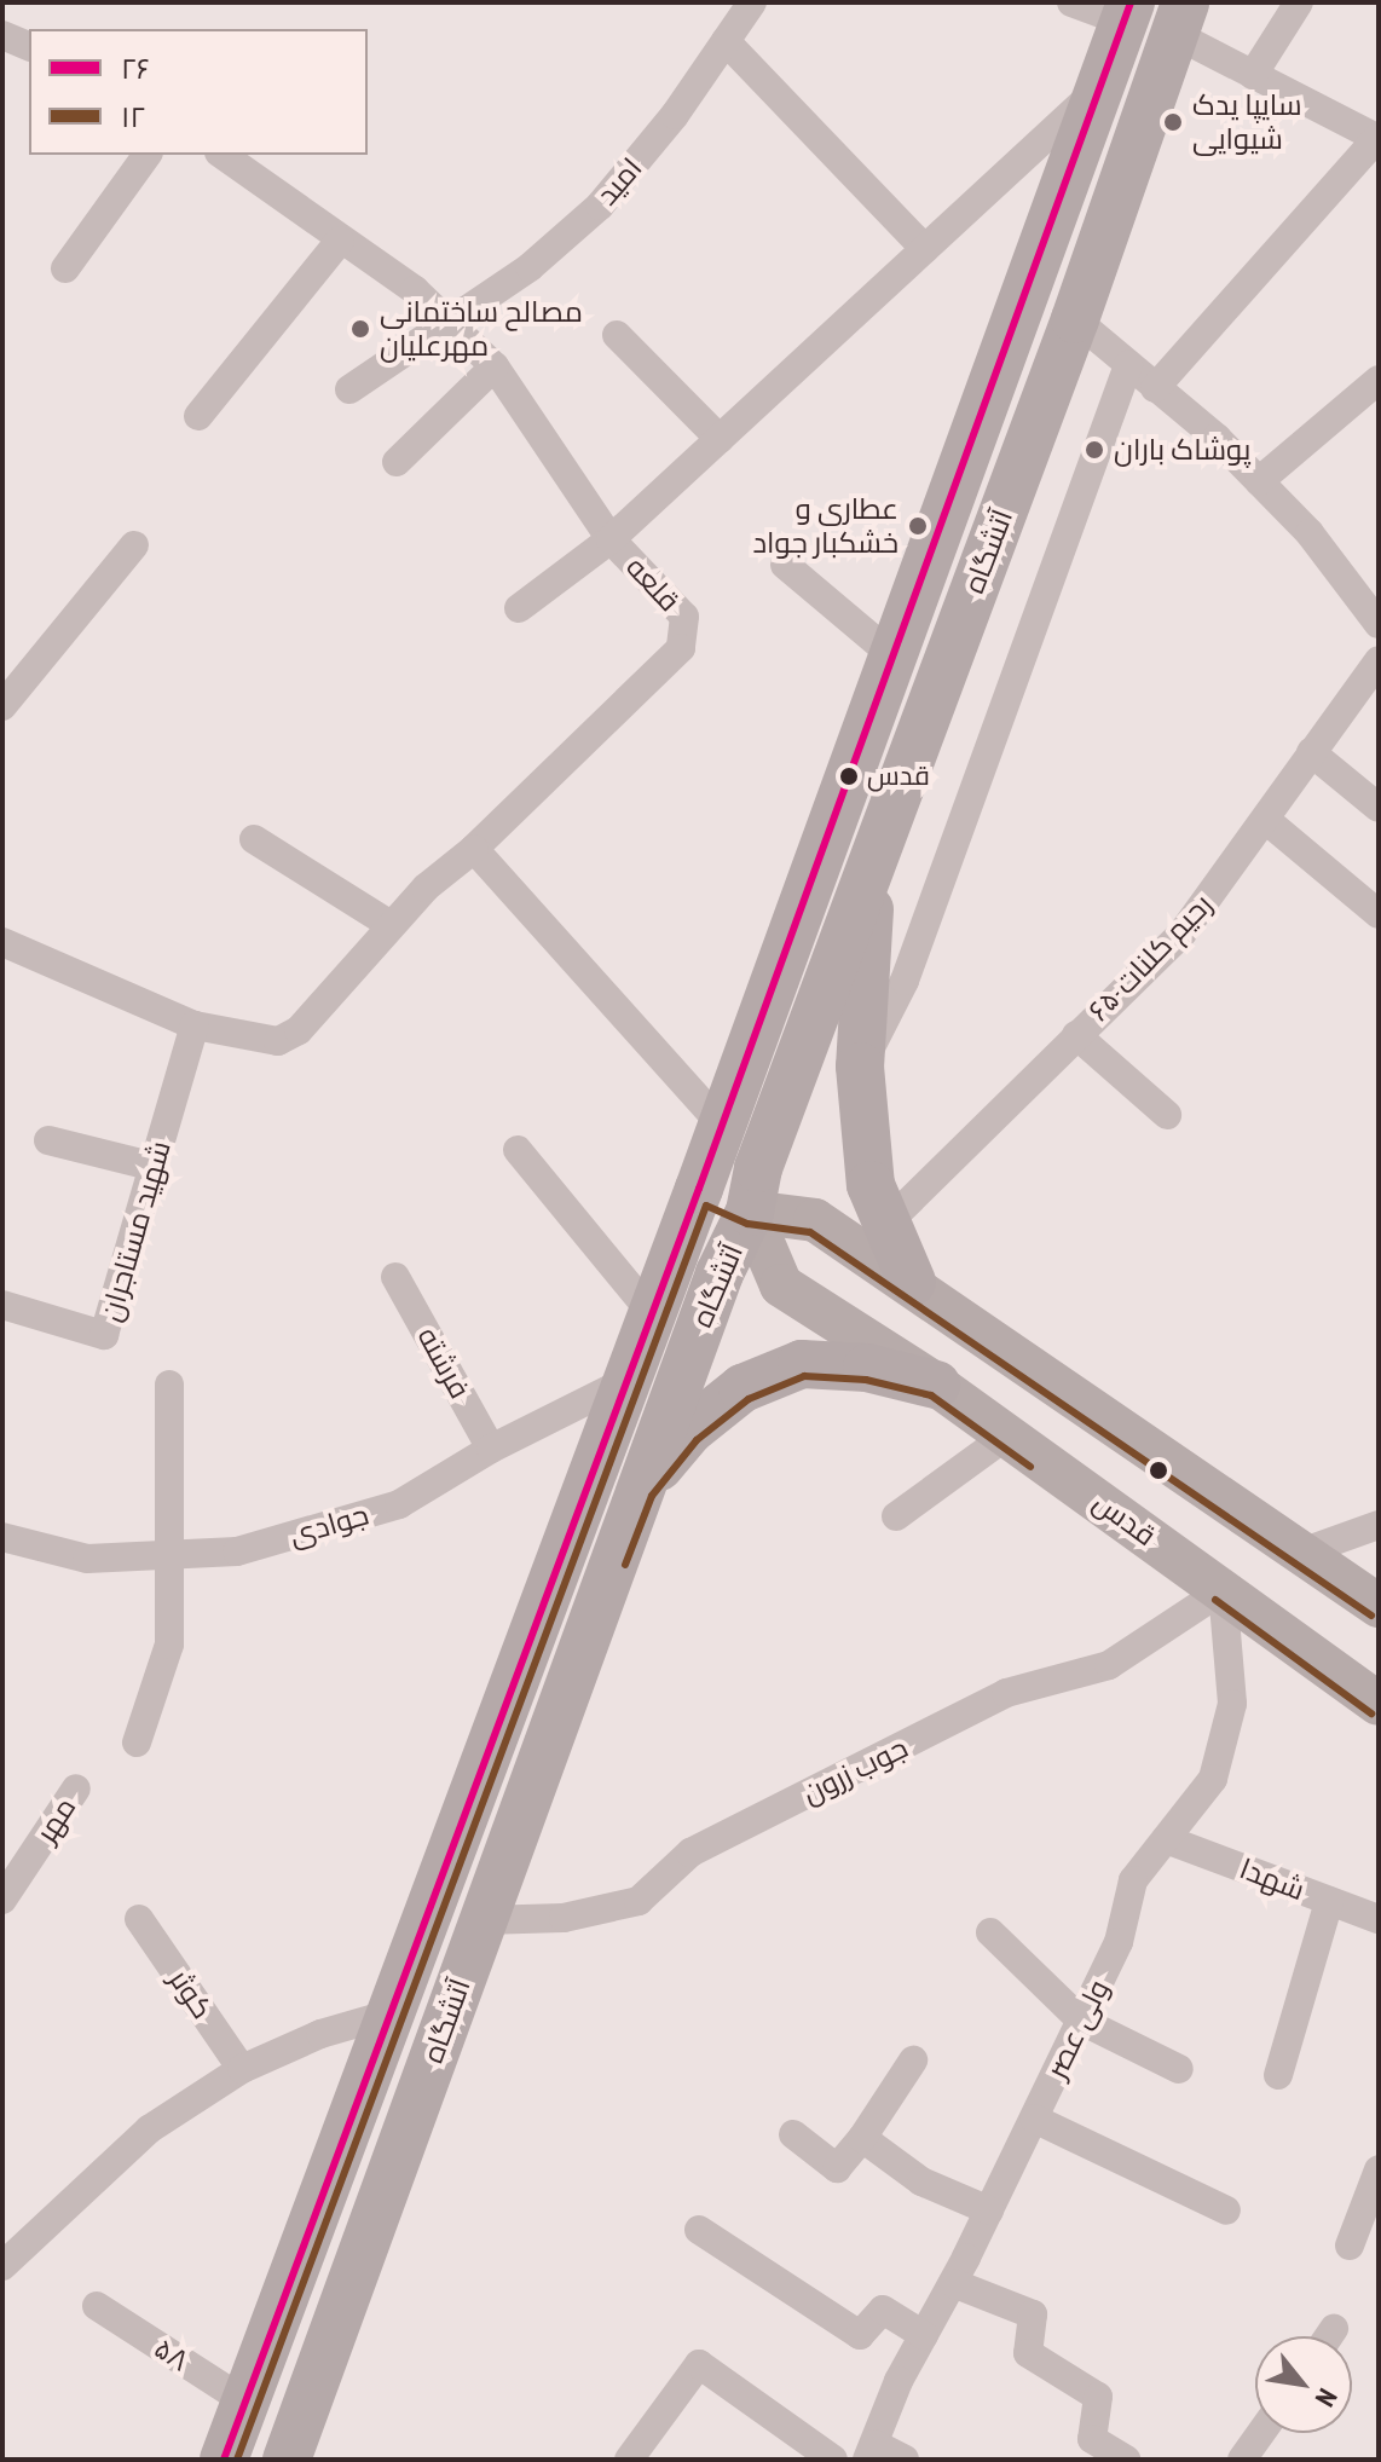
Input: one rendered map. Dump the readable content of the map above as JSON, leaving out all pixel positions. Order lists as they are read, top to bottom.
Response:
{
  "streets": {
    "main road": ["آتشگاه", "قدس"],
    "street": [
      "امید",
      "قلعه",
      "۶۵-رحیم کلنات",
      "شهید مستاجران",
      "فرشته",
      "جوادی",
      "جوب زرون",
      "مهر",
      "شهدا",
      "کوثر",
      "ولی عصر",
      "۵۸"
    ]
  },
  "crossings": [
    ["امید", "قلعه"],
    ["آتشگاه", "قدس"],
    ["آتشگاه", "جوادی"],
    ["آتشگاه", "جوب زرون"],
    ["آتشگاه", "۵۸"],
    ["فرشته", "جوادی"],
    ["قدس", "جوب زرون"],
    ["قدس", "ولی عصر"],
    ["جوب زرون", "ولی عصر"],
    ["شهدا", "ولی عصر"]
  ],
  "places": [
    "سایپا یدک شیوایی",
    "مصالح ساختمانی مهرعلیان",
    "پوشاک باران",
    "عطاری و خشکبار جواد",
    "قدس"
  ],
  "lines": ["transit line ۲۶", "transit line ۱۲"],
  "legend": ["۲۶", "۱۲"],
  "north": "bottom right"
}
